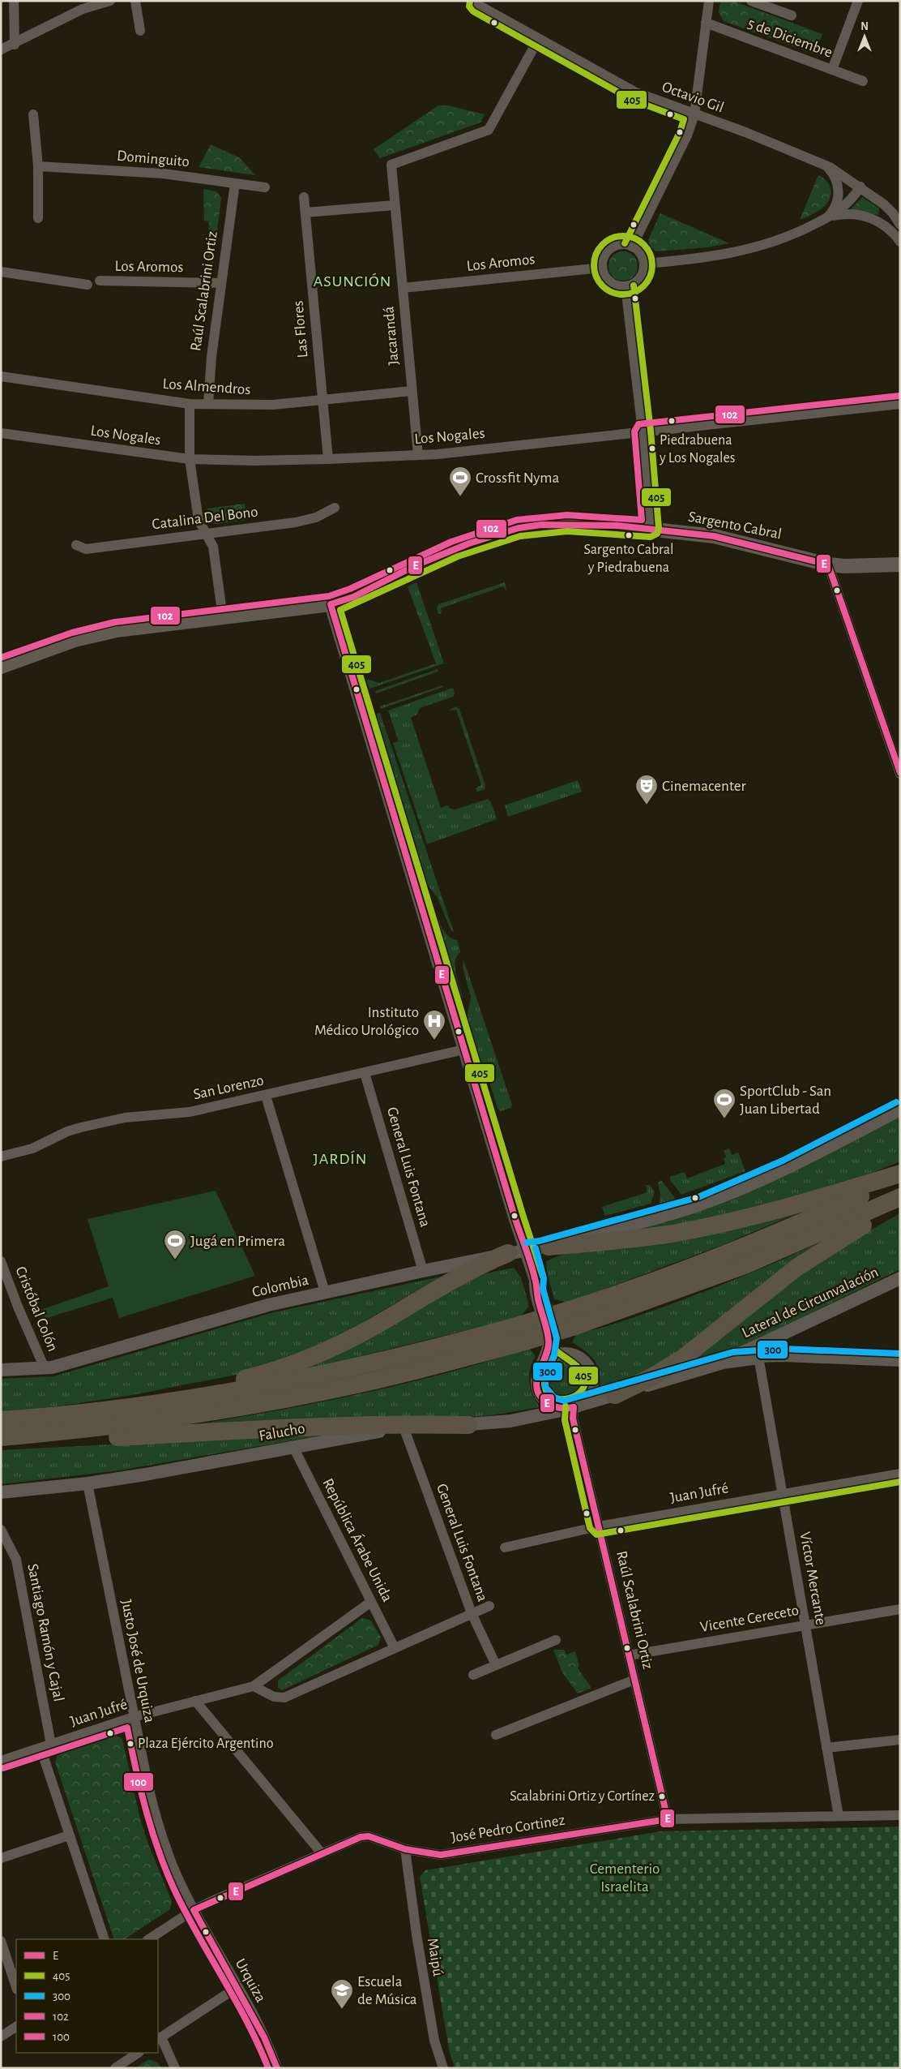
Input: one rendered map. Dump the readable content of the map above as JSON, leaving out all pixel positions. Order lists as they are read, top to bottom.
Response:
{
  "streets": {
    "main road": ["Sargento Cabral"],
    "street": [
      "5 de Diciembre",
      "Octavio Gil",
      "Dominguito",
      "Los Aromos",
      "Raúl Scalabrini Ortiz",
      "Las Flores",
      "Jacarandá",
      "Los Almendros",
      "Los Nogales",
      "Catalina Del Bono",
      "San Lorenzo",
      "General Luis Fontana",
      "Colombia",
      "Lateral de Circunvalación",
      "Cristóbal Colón",
      "Falucho",
      "Juan Jufré",
      "República Árabe Unida",
      "Víctor Mercante",
      "Vicente Cereceto",
      "Santiago Ramón y Cajal",
      "Justo José de Urquiza",
      "José Pedro Cortinez",
      "Maipú",
      "Urquiza"
    ]
  },
  "crossings": [
    ["Octavio Gil", "Jacarandá"],
    ["Dominguito", "Raúl Scalabrini Ortiz"],
    ["Los Aromos", "Raúl Scalabrini Ortiz"],
    ["Los Aromos", "Jacarandá"],
    ["Raúl Scalabrini Ortiz", "Los Almendros"],
    ["Raúl Scalabrini Ortiz", "Falucho"],
    ["Raúl Scalabrini Ortiz", "Juan Jufré"],
    ["Raúl Scalabrini Ortiz", "Vicente Cereceto"],
    ["Raúl Scalabrini Ortiz", "José Pedro Cortinez"],
    ["Las Flores", "Los Almendros"],
    ["Las Flores", "Los Nogales"],
    ["Jacarandá", "Los Almendros"],
    ["Jacarandá", "Los Nogales"],
    ["San Lorenzo", "General Luis Fontana"],
    ["General Luis Fontana", "Colombia"],
    ["General Luis Fontana", "Falucho"],
    ["Colombia", "Cristóbal Colón"],
    ["Lateral de Circunvalación", "Falucho"],
    ["Lateral de Circunvalación", "Víctor Mercante"],
    ["Falucho", "República Árabe Unida"],
    ["Falucho", "Víctor Mercante"],
    ["Falucho", "Justo José de Urquiza"],
    ["Juan Jufré", "República Árabe Unida"],
    ["Juan Jufré", "Víctor Mercante"],
    ["Juan Jufré", "Santiago Ramón y Cajal"],
    ["Juan Jufré", "Justo José de Urquiza"],
    ["Víctor Mercante", "Vicente Cereceto"],
    ["Víctor Mercante", "José Pedro Cortinez"],
    ["Justo José de Urquiza", "José Pedro Cortinez"],
    ["Justo José de Urquiza", "Urquiza"],
    ["José Pedro Cortinez", "Maipú"],
    ["José Pedro Cortinez", "Urquiza"]
  ],
  "districts": ["ASUNCIÓN", "JARDÍN"],
  "parks": ["Cementerio Israelita"],
  "places": {
    "other": [
      "Piedrabuena y Los Nogales",
      "Sargento Cabral y Piedrabuena",
      "Plaza Ejército Argentino",
      "Scalabrini Ortiz y Cortínez"
    ],
    "sports": ["Crossfit Nyma", "SportClub - San Juan Libertad", "Jugá en Primera"],
    "theatre": ["Cinemacenter"],
    "hospital": ["Instituto Médico Urológico"],
    "school or university": ["Escuela de Música"]
  },
  "lines": [
    "transit line 405",
    "transit line 102",
    "transit line E",
    "transit line 300",
    "transit line 100"
  ],
  "legend": [
    "E",
    "405",
    "300",
    "102",
    "100"
  ],
  "north": "top"
}
